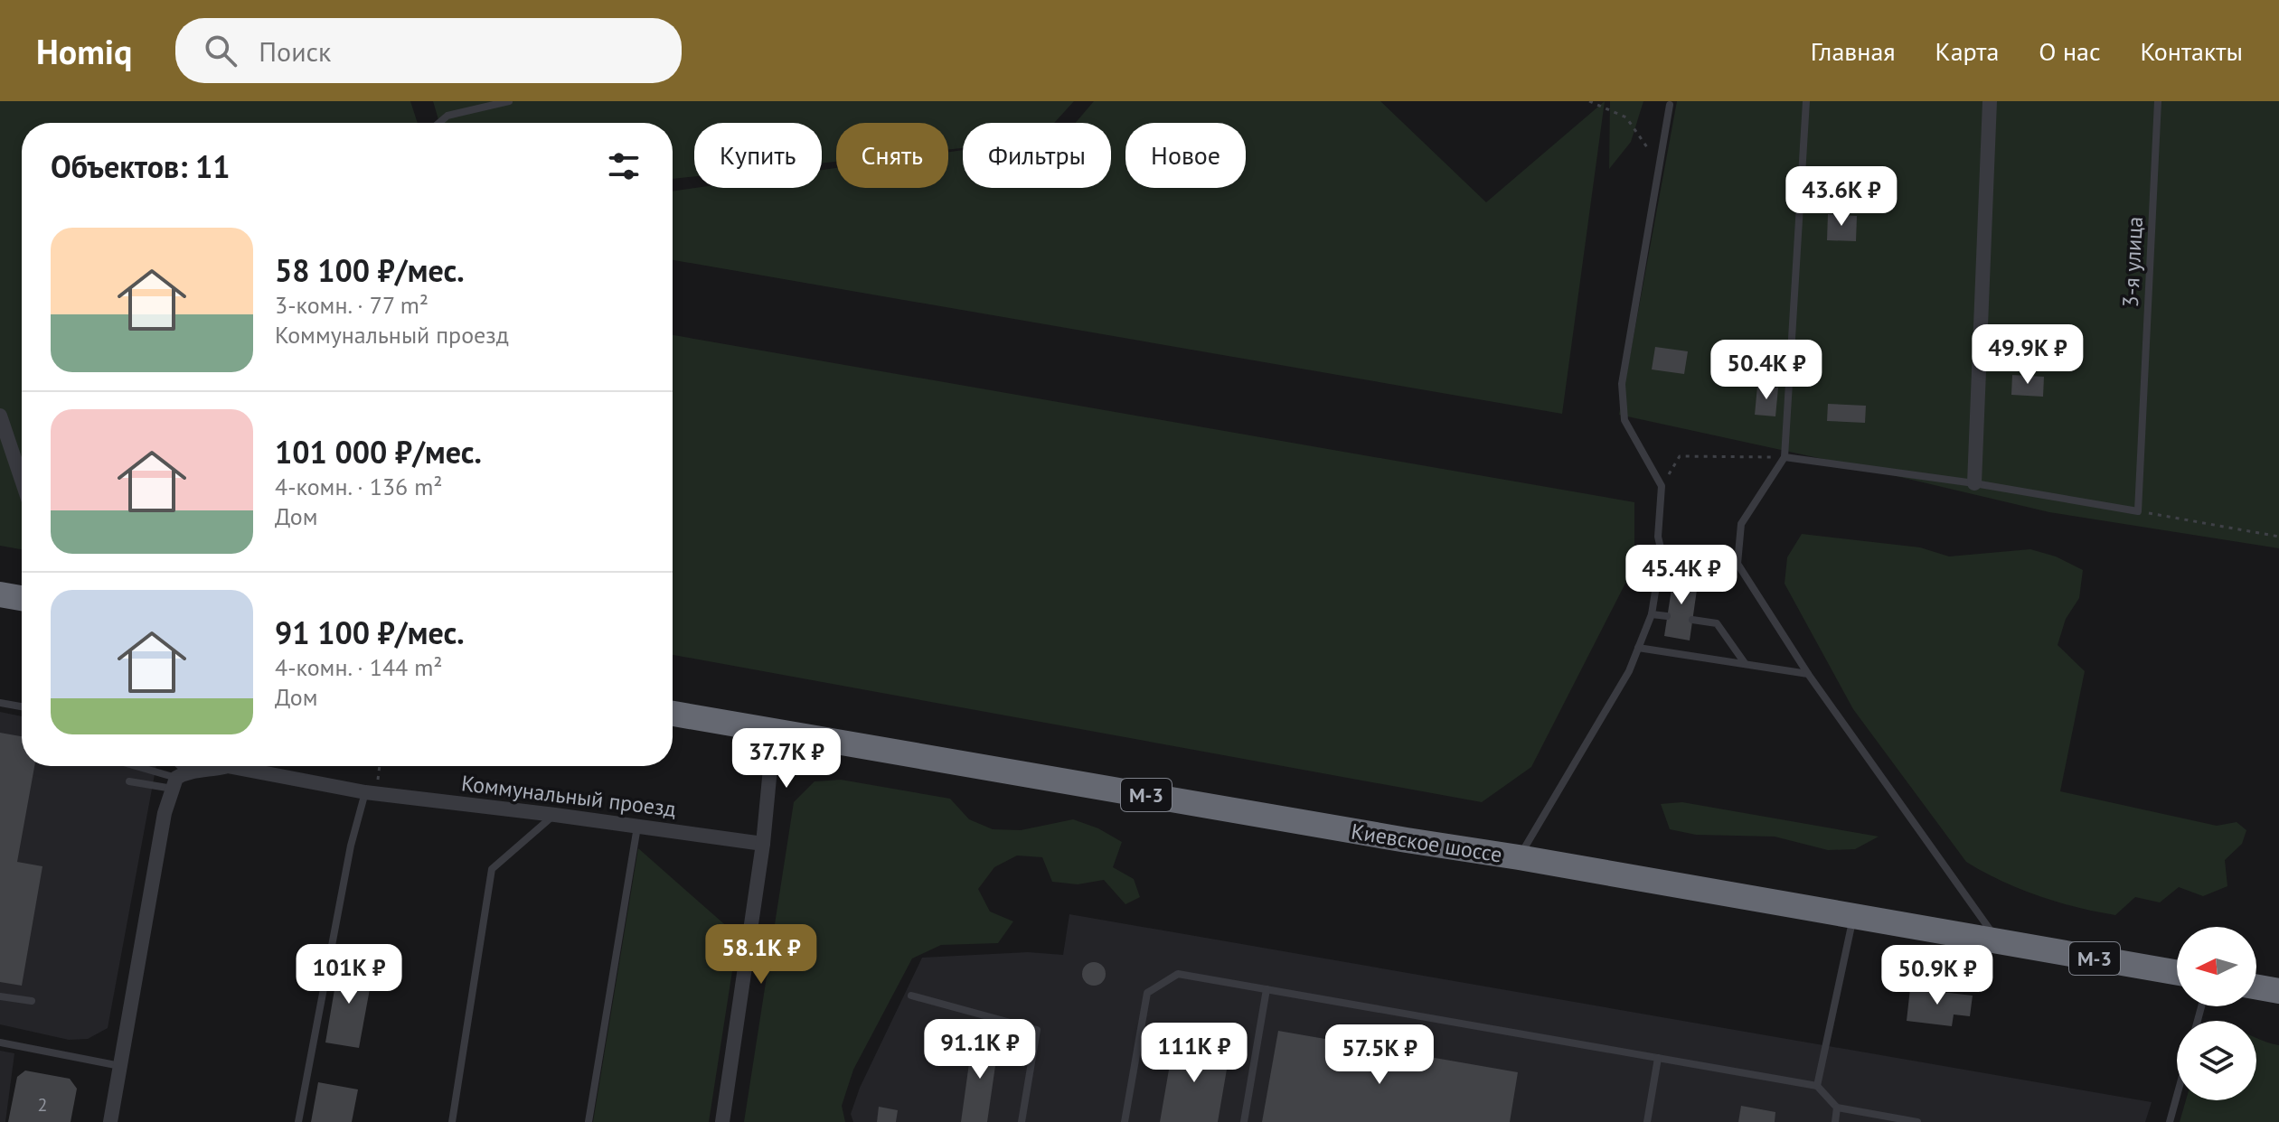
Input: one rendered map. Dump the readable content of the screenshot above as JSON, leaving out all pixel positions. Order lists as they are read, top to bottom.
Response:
{
  "streets": {
    "highway": ["М-3", "Киевское шоссе"],
    "street": ["Коммунальный проезд"],
    "lane": ["3-я улица"]
  },
  "house_numbers": ["2"],
  "north": "left",
  "page": {
    "header": "Homiq",
    "search": "Поиск",
    "nav": [
      "Главная",
      "Карта",
      "О нас",
      "Контакты"
    ],
    "chip": [
      "Купить",
      "Снять",
      "Фильтры",
      "Новое"
    ],
    "heading": "Объектов: 11",
    "price": [
      "43.6K ₽",
      "49.9K ₽",
      "50.4K ₽",
      "45.4K ₽",
      "37.7K ₽",
      "58.1K ₽",
      "101K ₽",
      "50.9K ₽",
      "91.1K ₽",
      "111K ₽",
      "57.5K ₽"
    ],
    "list": [
      {
        "name": "58 100 ₽/мес.",
        "note": "3-комн. · 77 m² · Коммунальный проезд"
      },
      {
        "name": "101 000 ₽/мес.",
        "note": "4-комн. · 136 m² · Дом"
      },
      {
        "name": "91 100 ₽/мес.",
        "note": "4-комн. · 144 m² · Дом"
      }
    ]
  }
}
